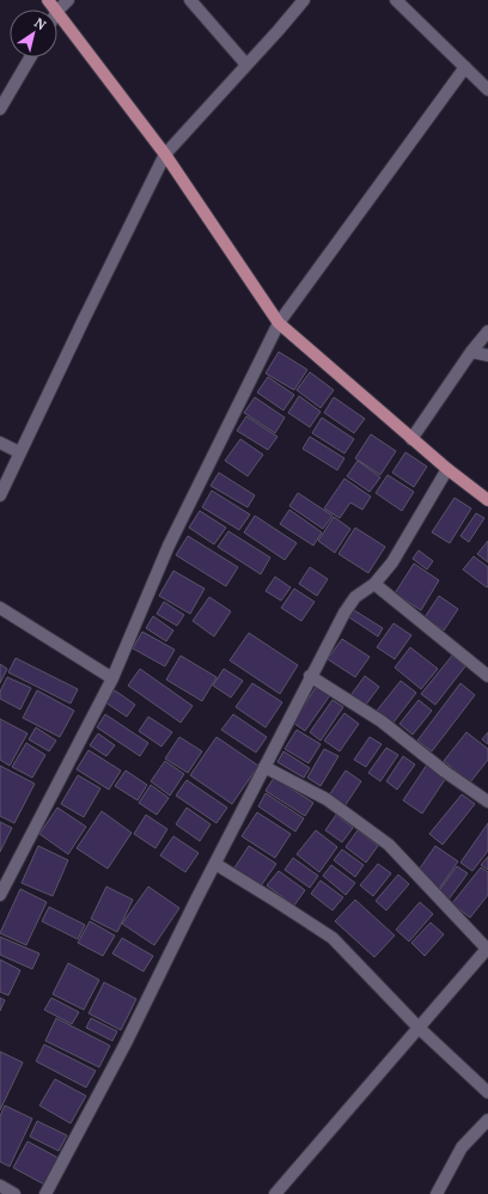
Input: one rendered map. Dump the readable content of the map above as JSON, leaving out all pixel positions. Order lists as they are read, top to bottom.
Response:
{
  "north": "top right"
}
